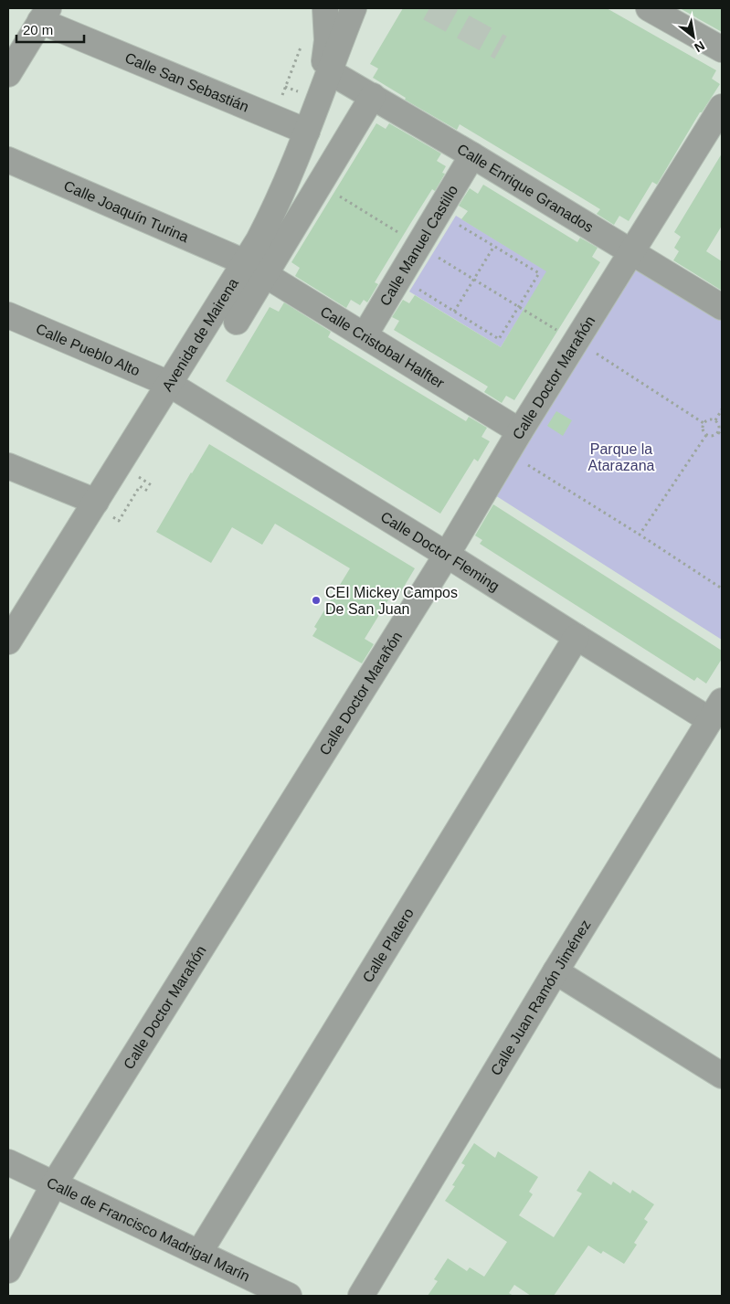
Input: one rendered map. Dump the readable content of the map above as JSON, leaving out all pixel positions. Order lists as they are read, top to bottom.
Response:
{
  "streets": {
    "street": [
      "Calle San Sebastián",
      "Calle Enrique Granados",
      "Calle Joaquín Turina",
      "Calle Manuel Castillo",
      "Avenida de Mairena",
      "Calle Cristobal Halfter",
      "Calle Pueblo Alto",
      "Calle Doctor Marañón",
      "Calle Doctor Fleming",
      "Calle Platero",
      "Calle Juan Ramón Jiménez",
      "Calle de Francisco Madrigal Marín"
    ]
  },
  "crossings": [
    ["Calle San Sebastián", "Avenida de Mairena"],
    ["Calle Enrique Granados", "Calle Manuel Castillo"],
    ["Calle Enrique Granados", "Avenida de Mairena"],
    ["Calle Enrique Granados", "Calle Doctor Marañón"],
    ["Calle Joaquín Turina", "Avenida de Mairena"],
    ["Calle Joaquín Turina", "Calle Cristobal Halfter"],
    ["Calle Manuel Castillo", "Calle Cristobal Halfter"],
    ["Avenida de Mairena", "Calle Cristobal Halfter"],
    ["Avenida de Mairena", "Calle Pueblo Alto"],
    ["Avenida de Mairena", "Calle Doctor Fleming"],
    ["Calle Cristobal Halfter", "Calle Doctor Marañón"],
    ["Calle Pueblo Alto", "Calle Doctor Fleming"],
    ["Calle Doctor Marañón", "Calle Doctor Fleming"],
    ["Calle Doctor Marañón", "Calle de Francisco Madrigal Marín"],
    ["Calle Doctor Fleming", "Calle Platero"],
    ["Calle Doctor Fleming", "Calle Juan Ramón Jiménez"],
    ["Calle Platero", "Calle de Francisco Madrigal Marín"]
  ],
  "parks": ["Parque la Atarazana"],
  "places": ["CEI Mickey Campos De San Juan"],
  "scale_bar": "20 m",
  "north": "bottom right"
}
